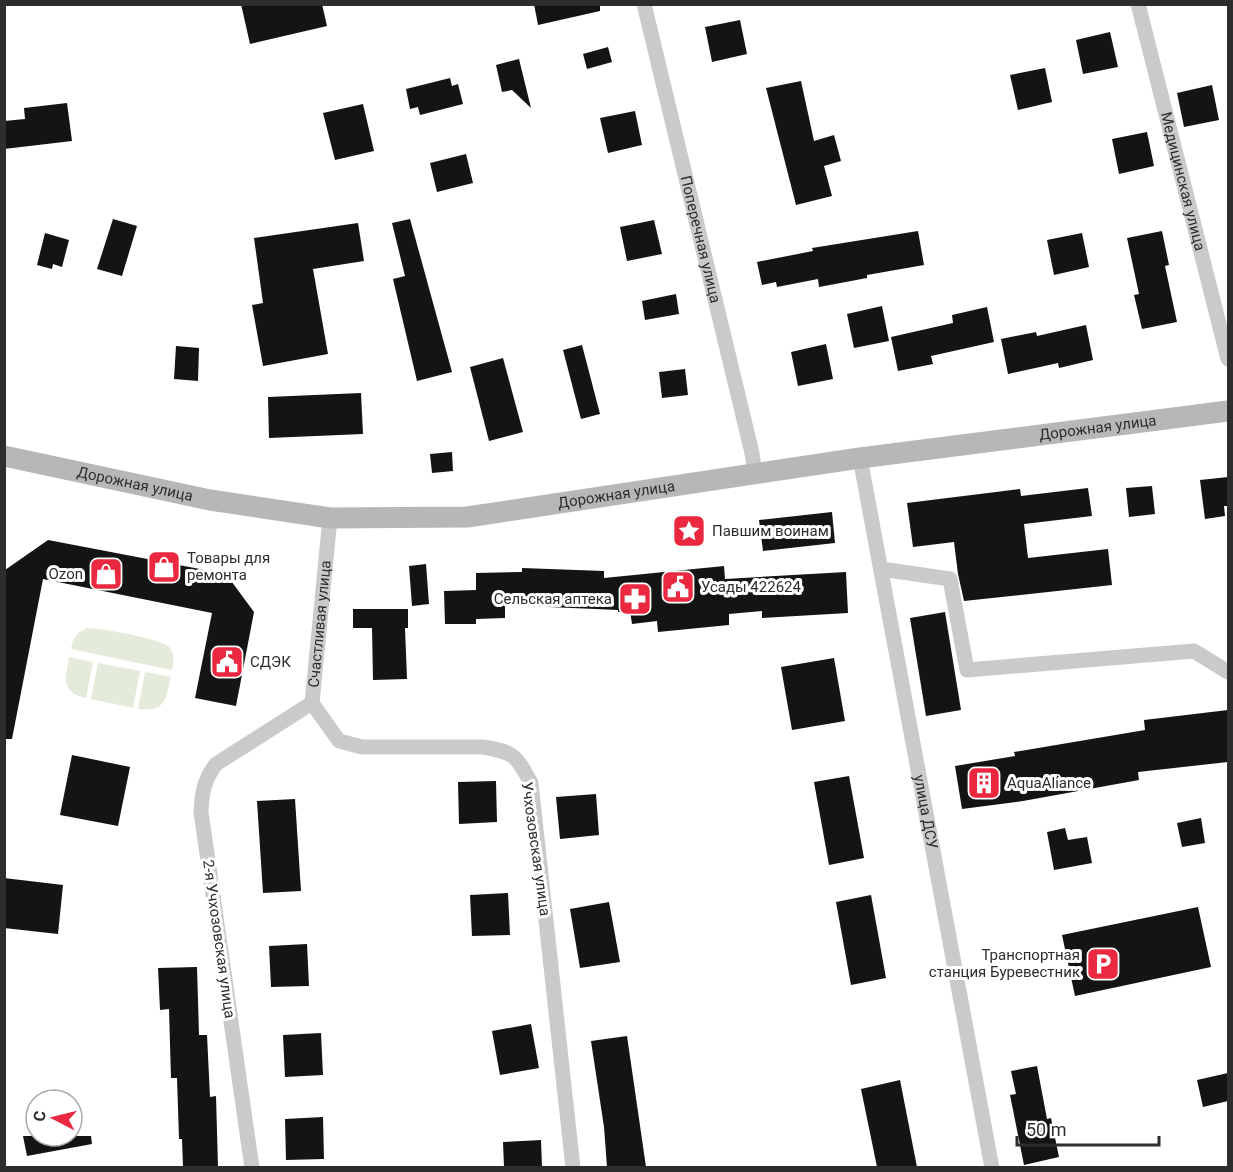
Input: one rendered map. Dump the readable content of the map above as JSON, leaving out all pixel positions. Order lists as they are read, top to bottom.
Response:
{
  "streets": {
    "street": [
      "Медицинская улица",
      "Поперечная улица",
      "Дорожная улица",
      "Счастливая улица",
      "улица ДСУ",
      "Учхозовская улица",
      "2-я Учхозовская улица"
    ]
  },
  "crossings": [
    ["Поперечная улица", "Дорожная улица"],
    ["Дорожная улица", "Счастливая улица"],
    ["Дорожная улица", "улица ДСУ"],
    ["Счастливая улица", "Учхозовская улица"],
    ["Счастливая улица", "2-я Учхозовская улица"]
  ],
  "places": {
    "place": ["Павшим воинам"],
    "shop": ["Товары для ремонта", "Ozon"],
    "public building": ["Усады 422624", "СДЭК"],
    "pharmacy": ["Сельская аптека"],
    "building": ["AquaAliance"],
    "parking": ["Транспортная станция Буревестник"]
  },
  "scale_bar": "50 m",
  "north": "left"
}
